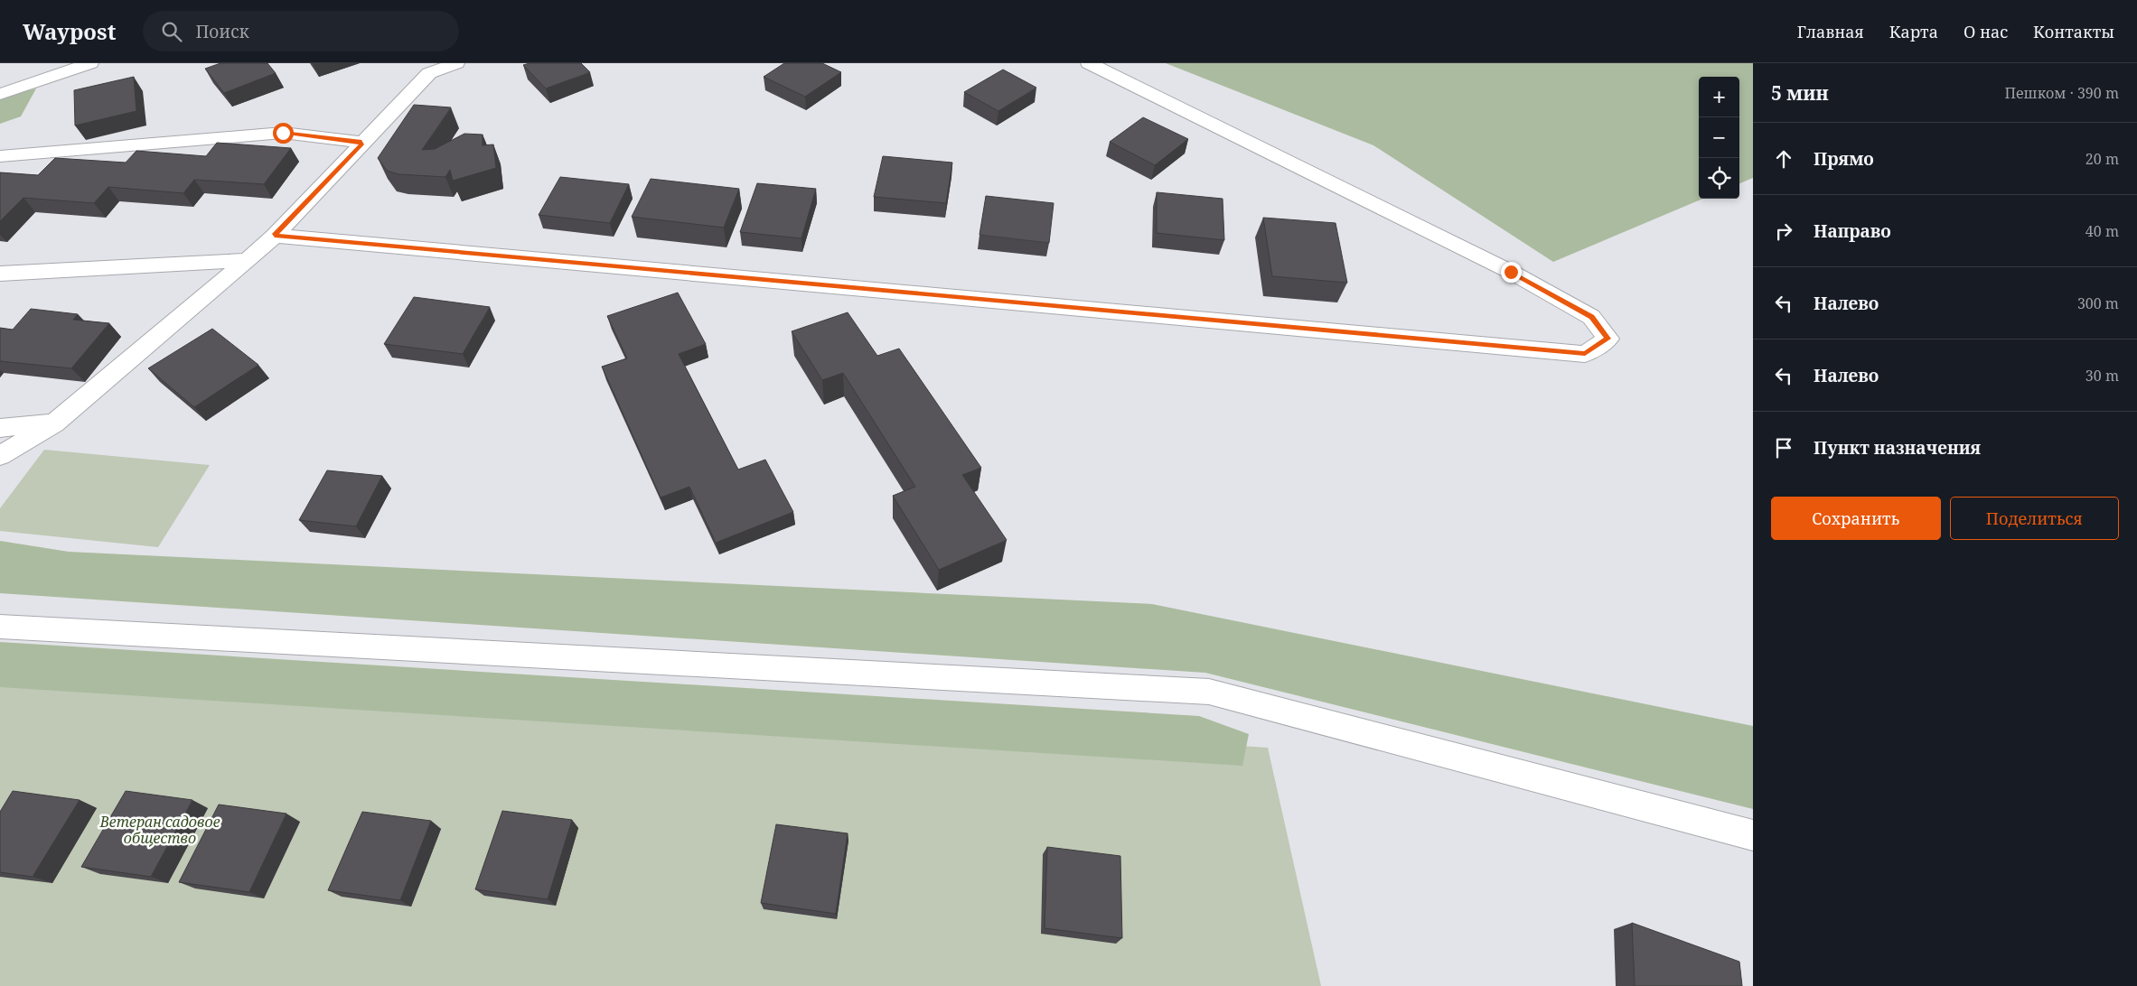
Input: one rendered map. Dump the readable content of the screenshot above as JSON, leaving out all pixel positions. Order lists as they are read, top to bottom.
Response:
{
  "parks": ["Ветеран садовое общество"],
  "page": {
    "header": "Waypost",
    "search": "Поиск",
    "nav": [
      "Главная",
      "Карта",
      "О нас",
      "Контакты"
    ],
    "heading": ["5 мин", "Пешком · 390 m"],
    "map_buttons": ["+", "−"],
    "list": [
      ["Прямо", "20 m"],
      ["Направо", "40 m"],
      ["Налево", "300 m"],
      ["Налево", "30 m"],
      "Пункт назначения"
    ],
    "buttons": ["Сохранить", "Поделиться"]
  }
}
